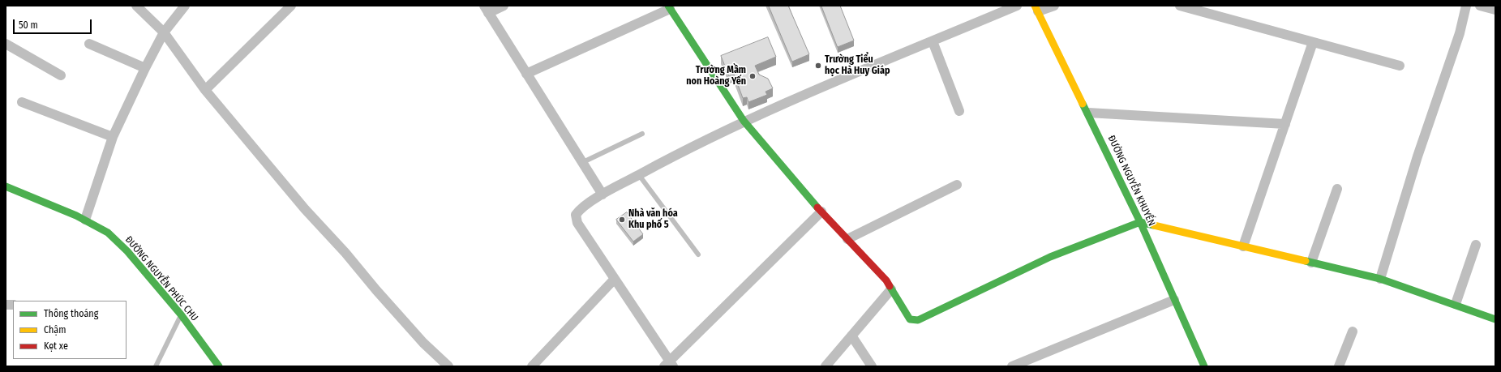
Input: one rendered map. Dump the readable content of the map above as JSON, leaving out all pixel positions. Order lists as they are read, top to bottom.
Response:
{
  "streets": {
    "street": ["ĐƯỜNG NGUYỄN KHUYẾN", "ĐƯỜNG NGUYỄN PHÚC CHU"]
  },
  "places": ["Trường Tiểu học Hà Huy Giáp", "Trường Mầm non Hoàng Yến", "Nhà văn hóa Khu phố 5"],
  "legend": ["Thông thoáng", "Chậm", "Kẹt xe"],
  "scale_bar": "50 m"
}
